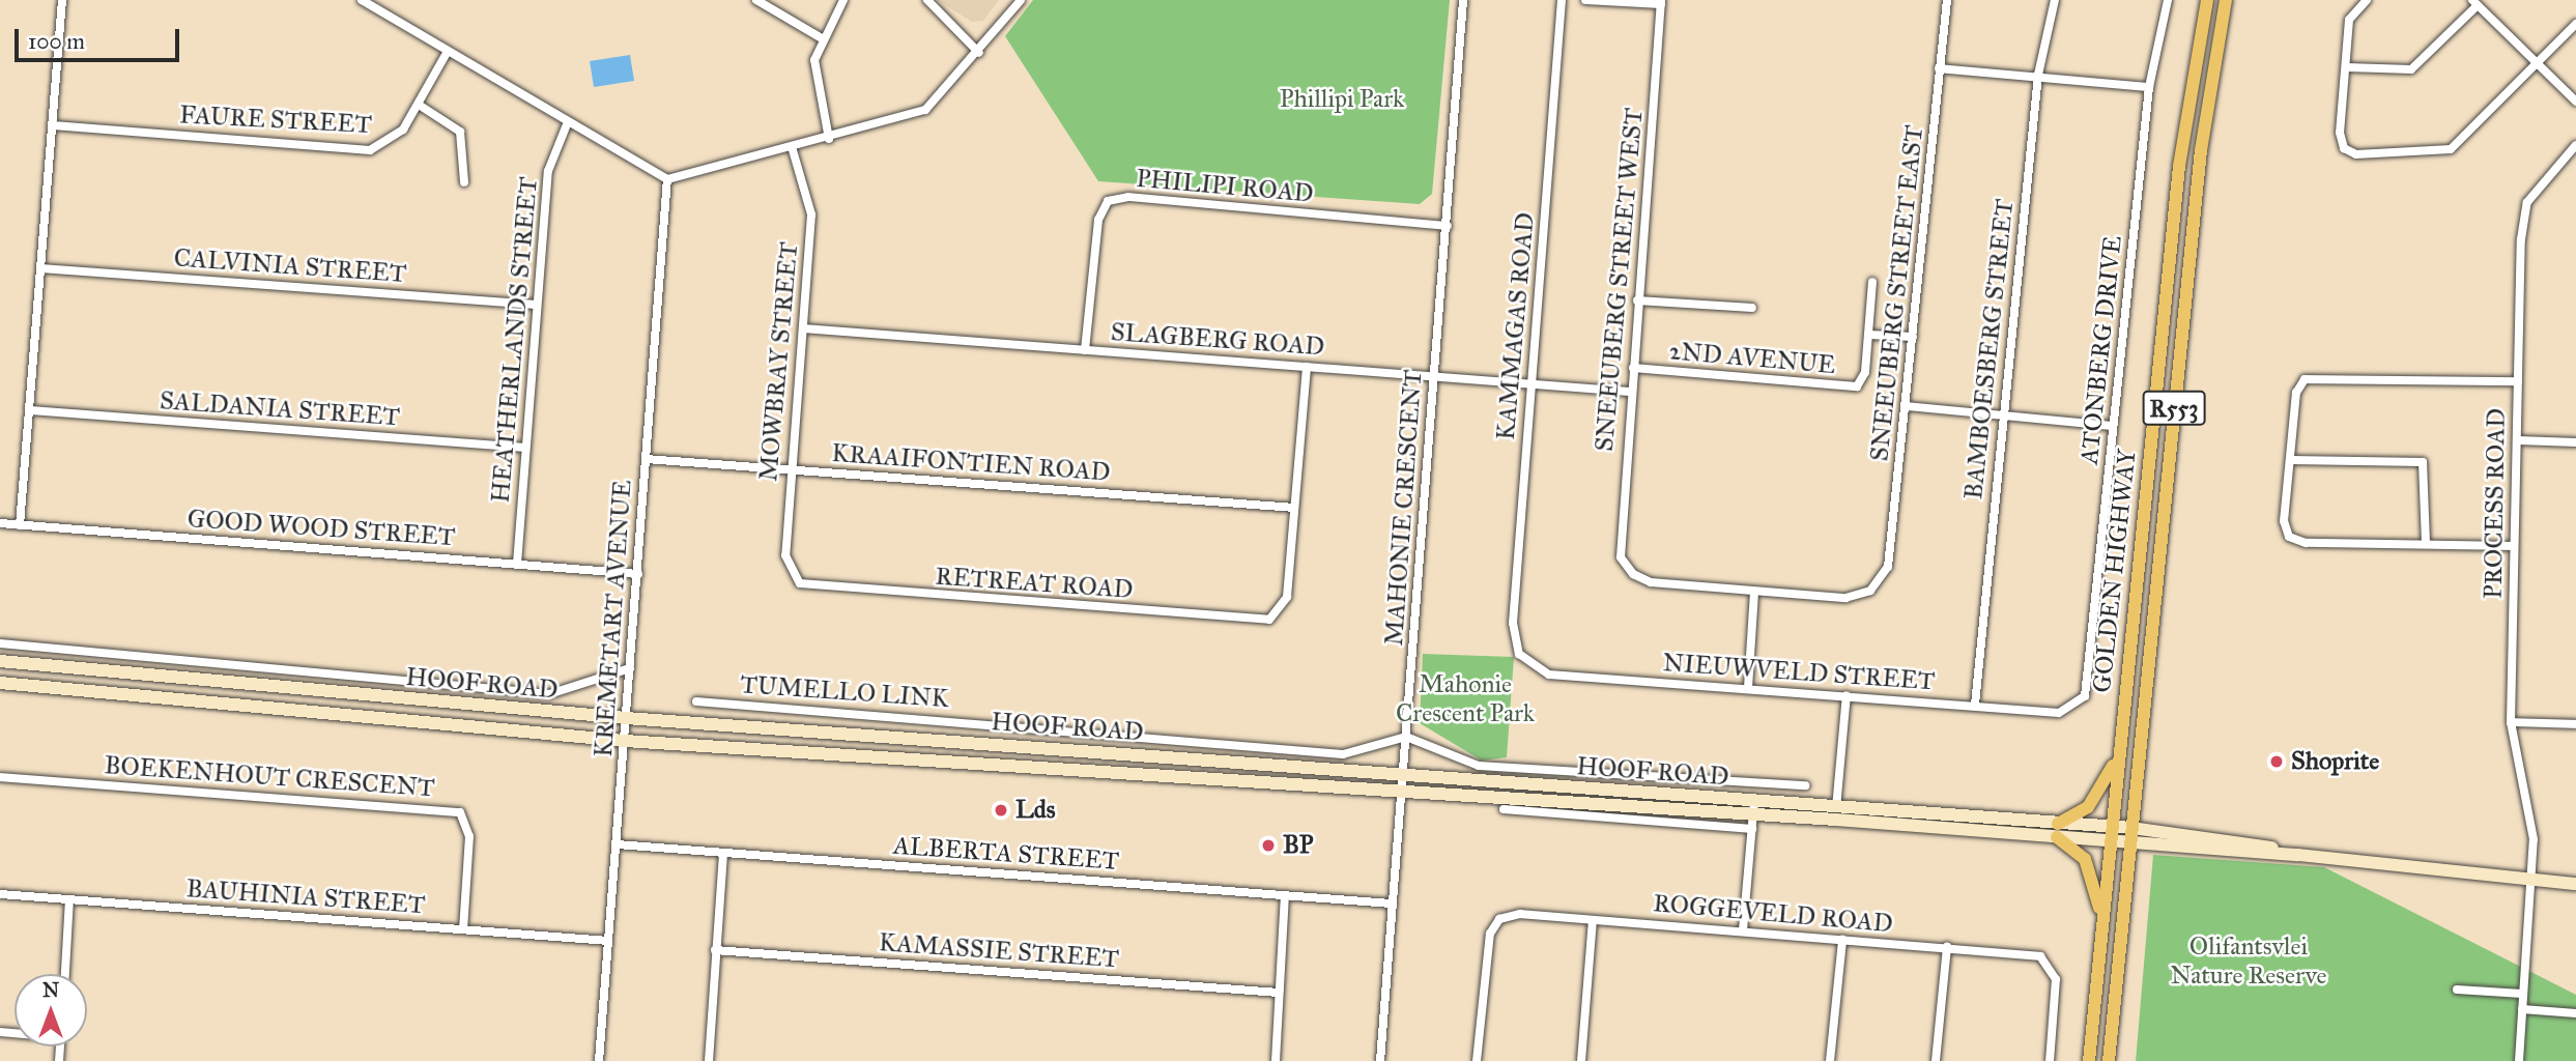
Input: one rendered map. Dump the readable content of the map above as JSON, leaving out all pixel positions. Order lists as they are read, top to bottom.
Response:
{
  "streets": {
    "main road": ["R553", "GOLDEN HIGHWAY", "HOOF ROAD"],
    "street": [
      "FAURE STREET",
      "PHILIPI ROAD",
      "CALVINIA STREET",
      "SNEEUBERG STREET WEST",
      "SNEEUBERG STREET EAST",
      "KAMMAGAS ROAD",
      "HEATHERLANDS STREET",
      "SLAGBERG ROAD",
      "BAMBOESBERG STREET",
      "ATONBERG DRIVE",
      "2ND AVENUE",
      "MOWBRAY STREET",
      "SALDANIA STREET",
      "KRAAIFONTIEN ROAD",
      "PROCESS ROAD",
      "MAHONIE CRESCENT",
      "GOOD WOOD STREET",
      "RETREAT ROAD",
      "KREMETART AVENUE",
      "NIEUWVELD STREET",
      "TUMELLO LINK",
      "BOEKENHOUT CRESCENT",
      "ALBERTA STREET",
      "BAUHINIA STREET",
      "ROGGEVELD ROAD",
      "KAMASSIE STREET"
    ]
  },
  "crossings": [
    ["PHILIPI ROAD", "SLAGBERG ROAD"],
    ["PHILIPI ROAD", "MAHONIE CRESCENT"],
    ["CALVINIA STREET", "HEATHERLANDS STREET"],
    ["SNEEUBERG STREET WEST", "SNEEUBERG STREET EAST"],
    ["SNEEUBERG STREET WEST", "SLAGBERG ROAD"],
    ["SNEEUBERG STREET WEST", "2ND AVENUE"],
    ["SNEEUBERG STREET EAST", "2ND AVENUE"],
    ["KAMMAGAS ROAD", "SLAGBERG ROAD"],
    ["KAMMAGAS ROAD", "NIEUWVELD STREET"],
    ["HEATHERLANDS STREET", "SALDANIA STREET"],
    ["HEATHERLANDS STREET", "GOOD WOOD STREET"],
    ["SLAGBERG ROAD", "MOWBRAY STREET"],
    ["SLAGBERG ROAD", "MAHONIE CRESCENT"],
    ["BAMBOESBERG STREET", "NIEUWVELD STREET"],
    ["ATONBERG DRIVE", "NIEUWVELD STREET"],
    ["MOWBRAY STREET", "KRAAIFONTIEN ROAD"],
    ["MOWBRAY STREET", "RETREAT ROAD"],
    ["KRAAIFONTIEN ROAD", "RETREAT ROAD"],
    ["KRAAIFONTIEN ROAD", "KREMETART AVENUE"],
    ["PROCESS ROAD", "HOOF ROAD"],
    ["MAHONIE CRESCENT", "HOOF ROAD"],
    ["MAHONIE CRESCENT", "TUMELLO LINK"],
    ["MAHONIE CRESCENT", "ALBERTA STREET"],
    ["GOOD WOOD STREET", "KREMETART AVENUE"],
    ["GOLDEN HIGHWAY", "HOOF ROAD"],
    ["KREMETART AVENUE", "HOOF ROAD"],
    ["KREMETART AVENUE", "ALBERTA STREET"],
    ["KREMETART AVENUE", "BAUHINIA STREET"],
    ["BOEKENHOUT CRESCENT", "BAUHINIA STREET"]
  ],
  "parks": ["Phillipi Park", "Mahonie Crescent Park", "Olifantsvlei Nature Reserve"],
  "places": ["Shoprite", "Lds", "BP"],
  "scale_bar": "100 m",
  "north": "top"
}
